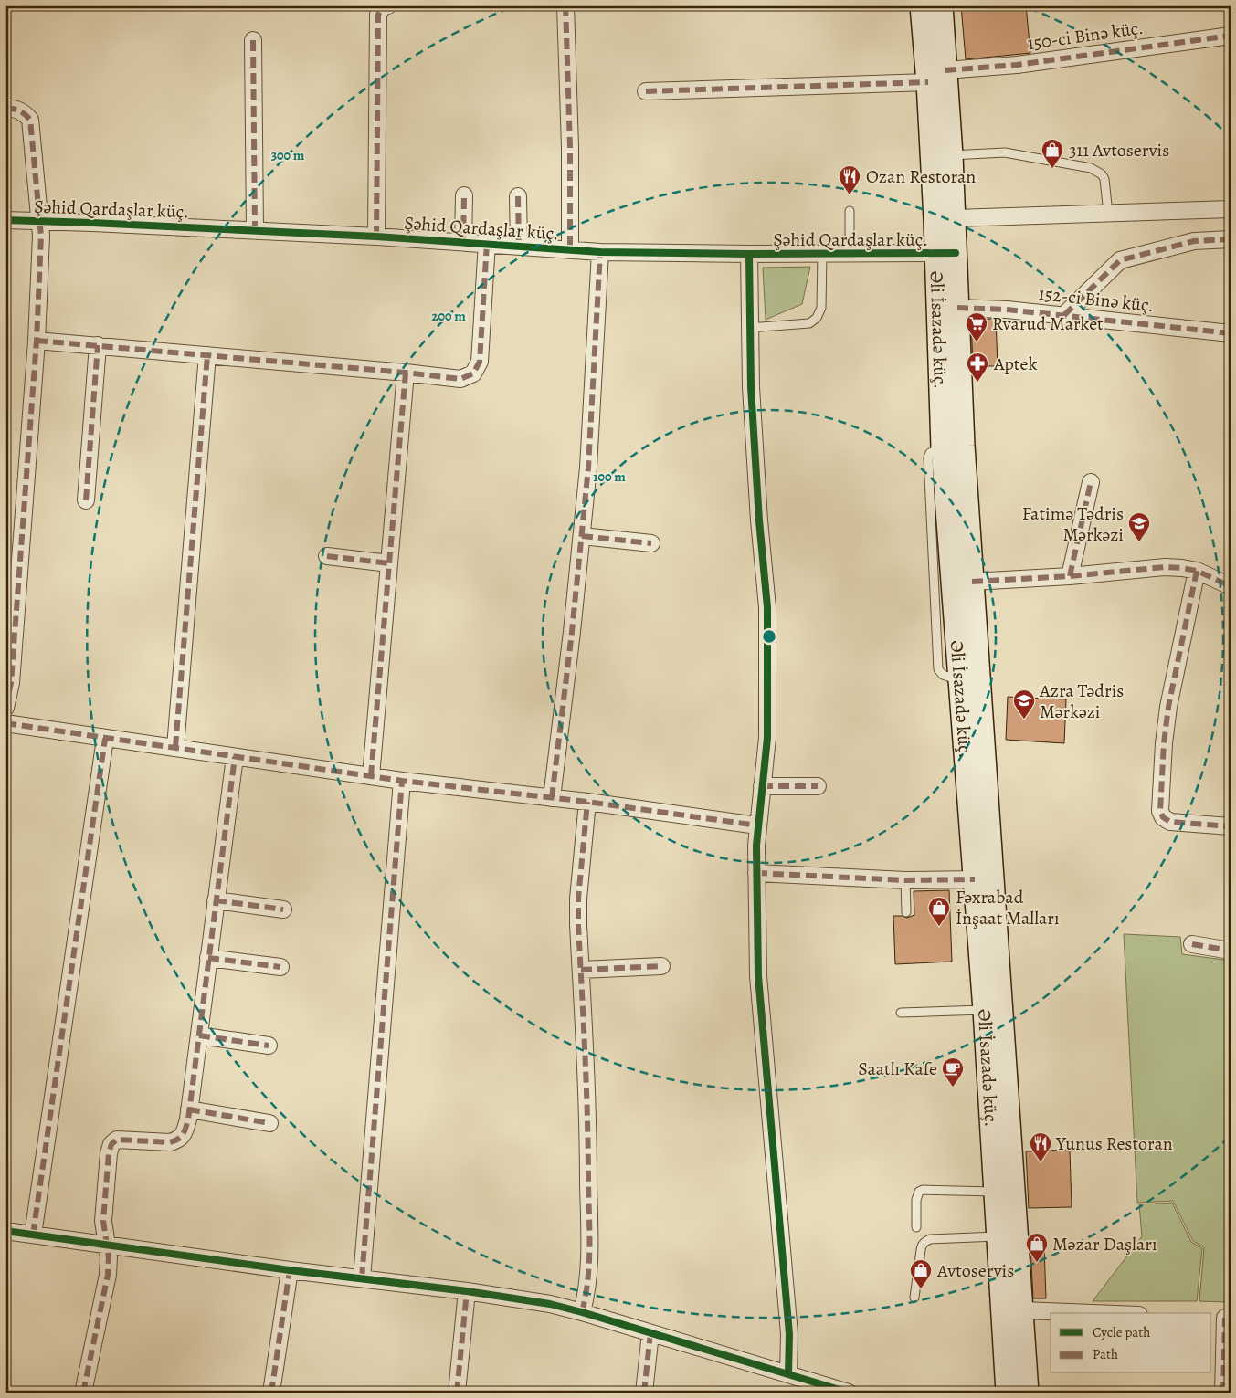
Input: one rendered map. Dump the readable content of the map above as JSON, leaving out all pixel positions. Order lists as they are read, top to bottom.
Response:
{
  "streets": {
    "main road": ["Əli İsazadə küç."],
    "street": ["150-ci Binə küç.", "Şəhid Qardaşlar küç.", "152-ci Binə küç."]
  },
  "crossings": [
    ["150-ci Binə küç.", "Əli İsazadə küç."],
    ["Şəhid Qardaşlar küç.", "Əli İsazadə küç."],
    ["152-ci Binə küç.", "Əli İsazadə küç."]
  ],
  "places": {
    "shop": [
      "311 Avtoservis",
      "Fəxrabad İnşaat Malları",
      "Məzar Daşları",
      "Avtoservis"
    ],
    "restaurant": ["Ozan Restoran", "Yunus Restoran"],
    "supermarket": ["Rvarud Market"],
    "pharmacy": ["Aptek"],
    "school or university": ["Fatimə Tədris Mərkəzi", "Azra Tədris Mərkəzi"],
    "cafe": ["Saatlı Kafe"]
  },
  "legend": ["Cycle path", "Path"],
  "rings": ["300 m", "200 m", "100 m"]
}
